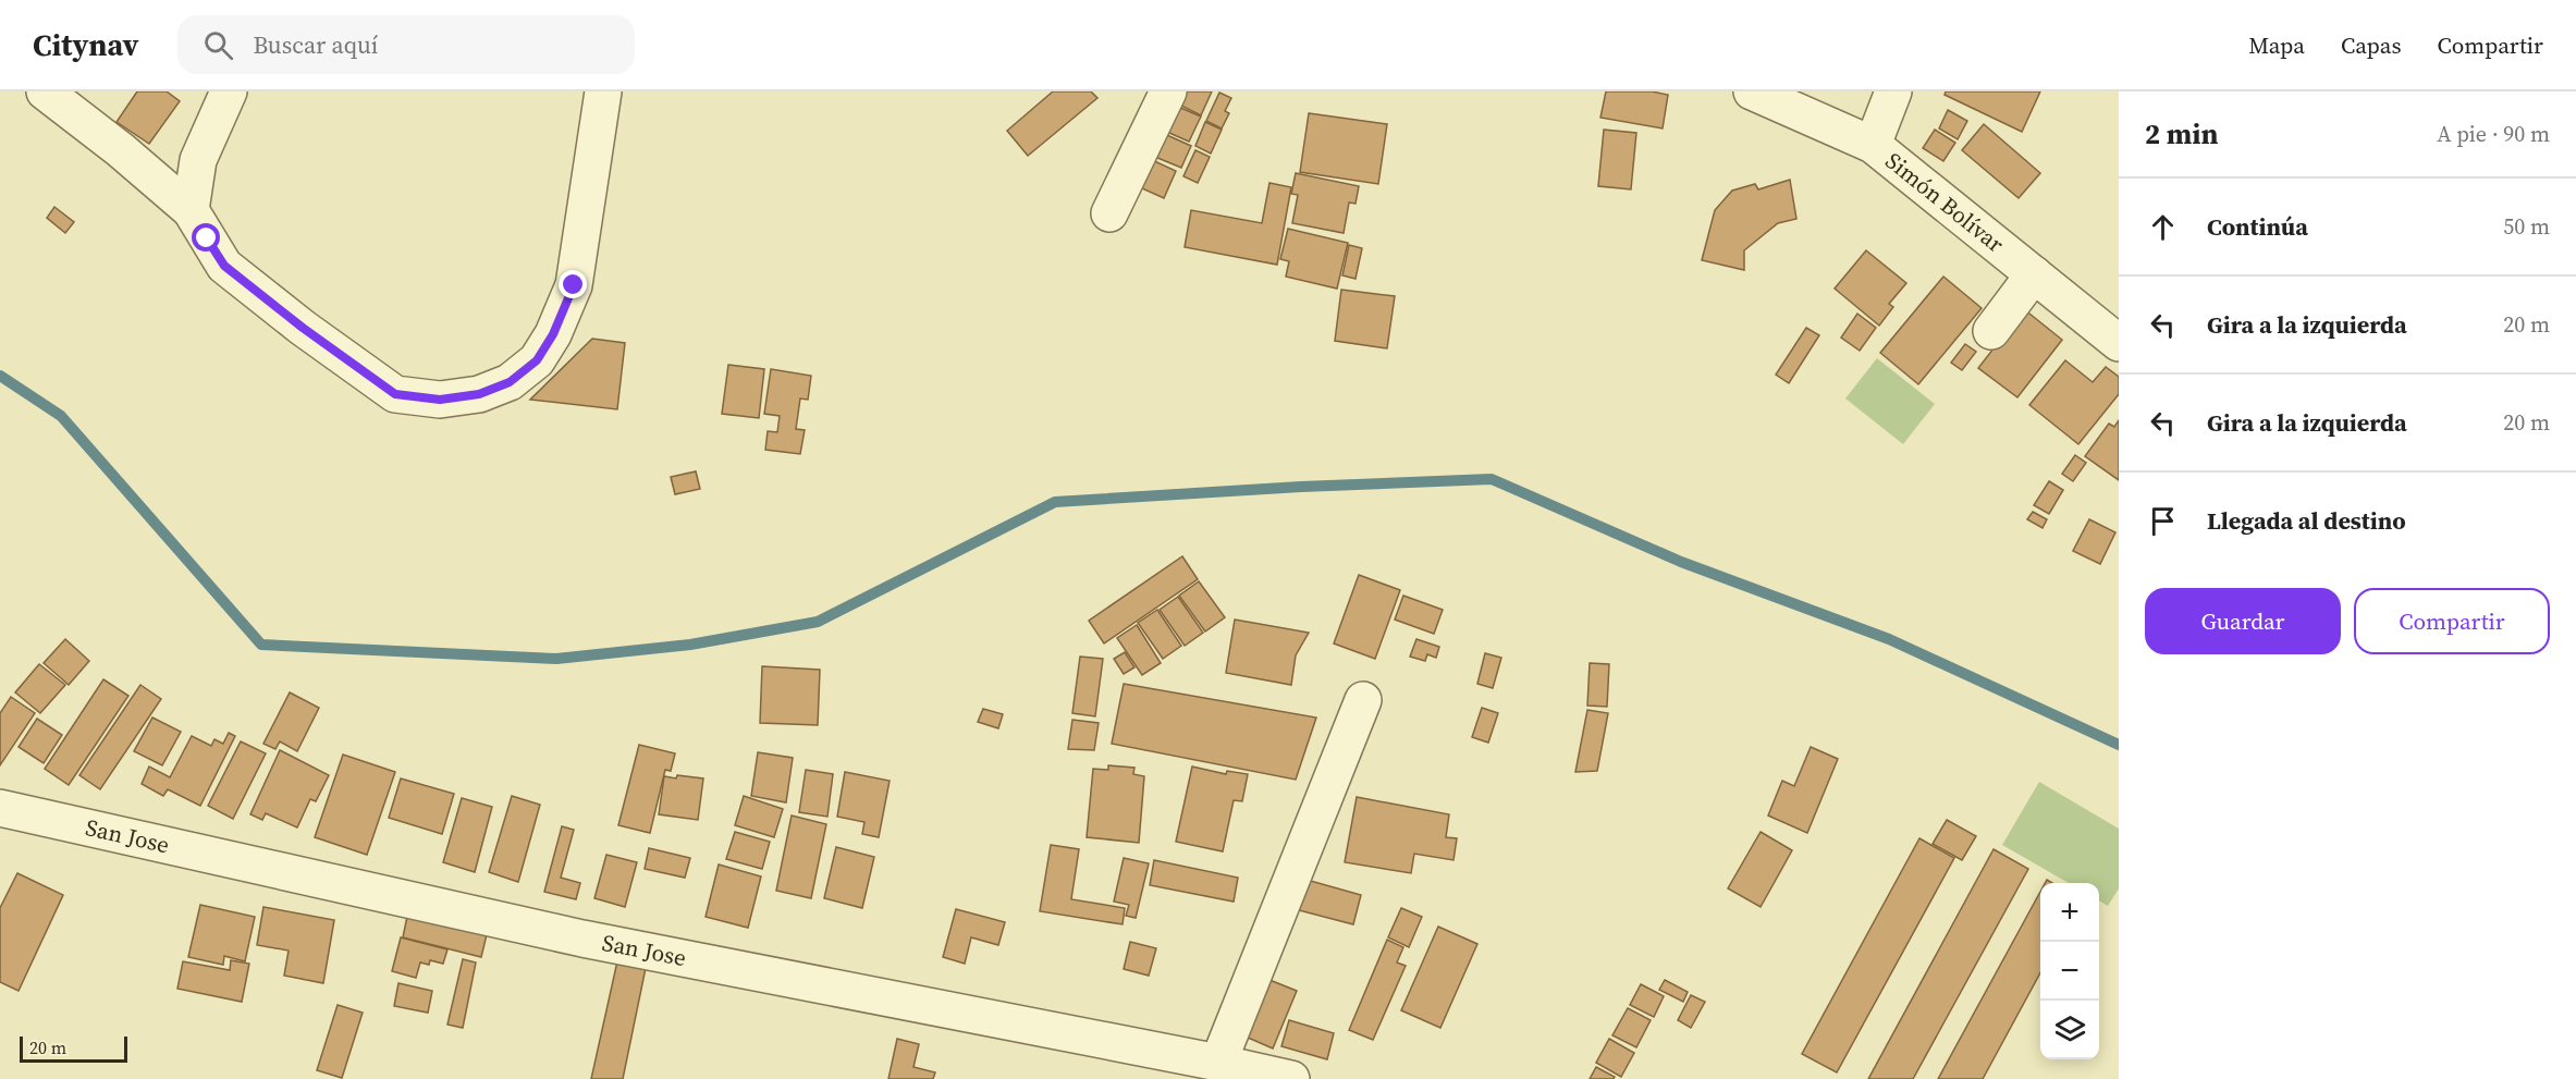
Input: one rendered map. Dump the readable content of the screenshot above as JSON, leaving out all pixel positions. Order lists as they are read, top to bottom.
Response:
{
  "streets": {
    "street": ["Simón Bolívar", "San Jose"]
  },
  "scale_bar": "20 m",
  "page": {
    "header": "Citynav",
    "search": "Buscar aquí",
    "nav": ["Mapa", "Capas", "Compartir"],
    "heading": ["2 min", "A pie · 90 m"],
    "list": [
      ["Continúa", "50 m"],
      ["Gira a la izquierda", "20 m"],
      ["Gira a la izquierda", "20 m"],
      "Llegada al destino"
    ],
    "buttons": ["Guardar", "Compartir"],
    "map_buttons": ["+", "−"],
    "scale": "20 m"
  }
}
